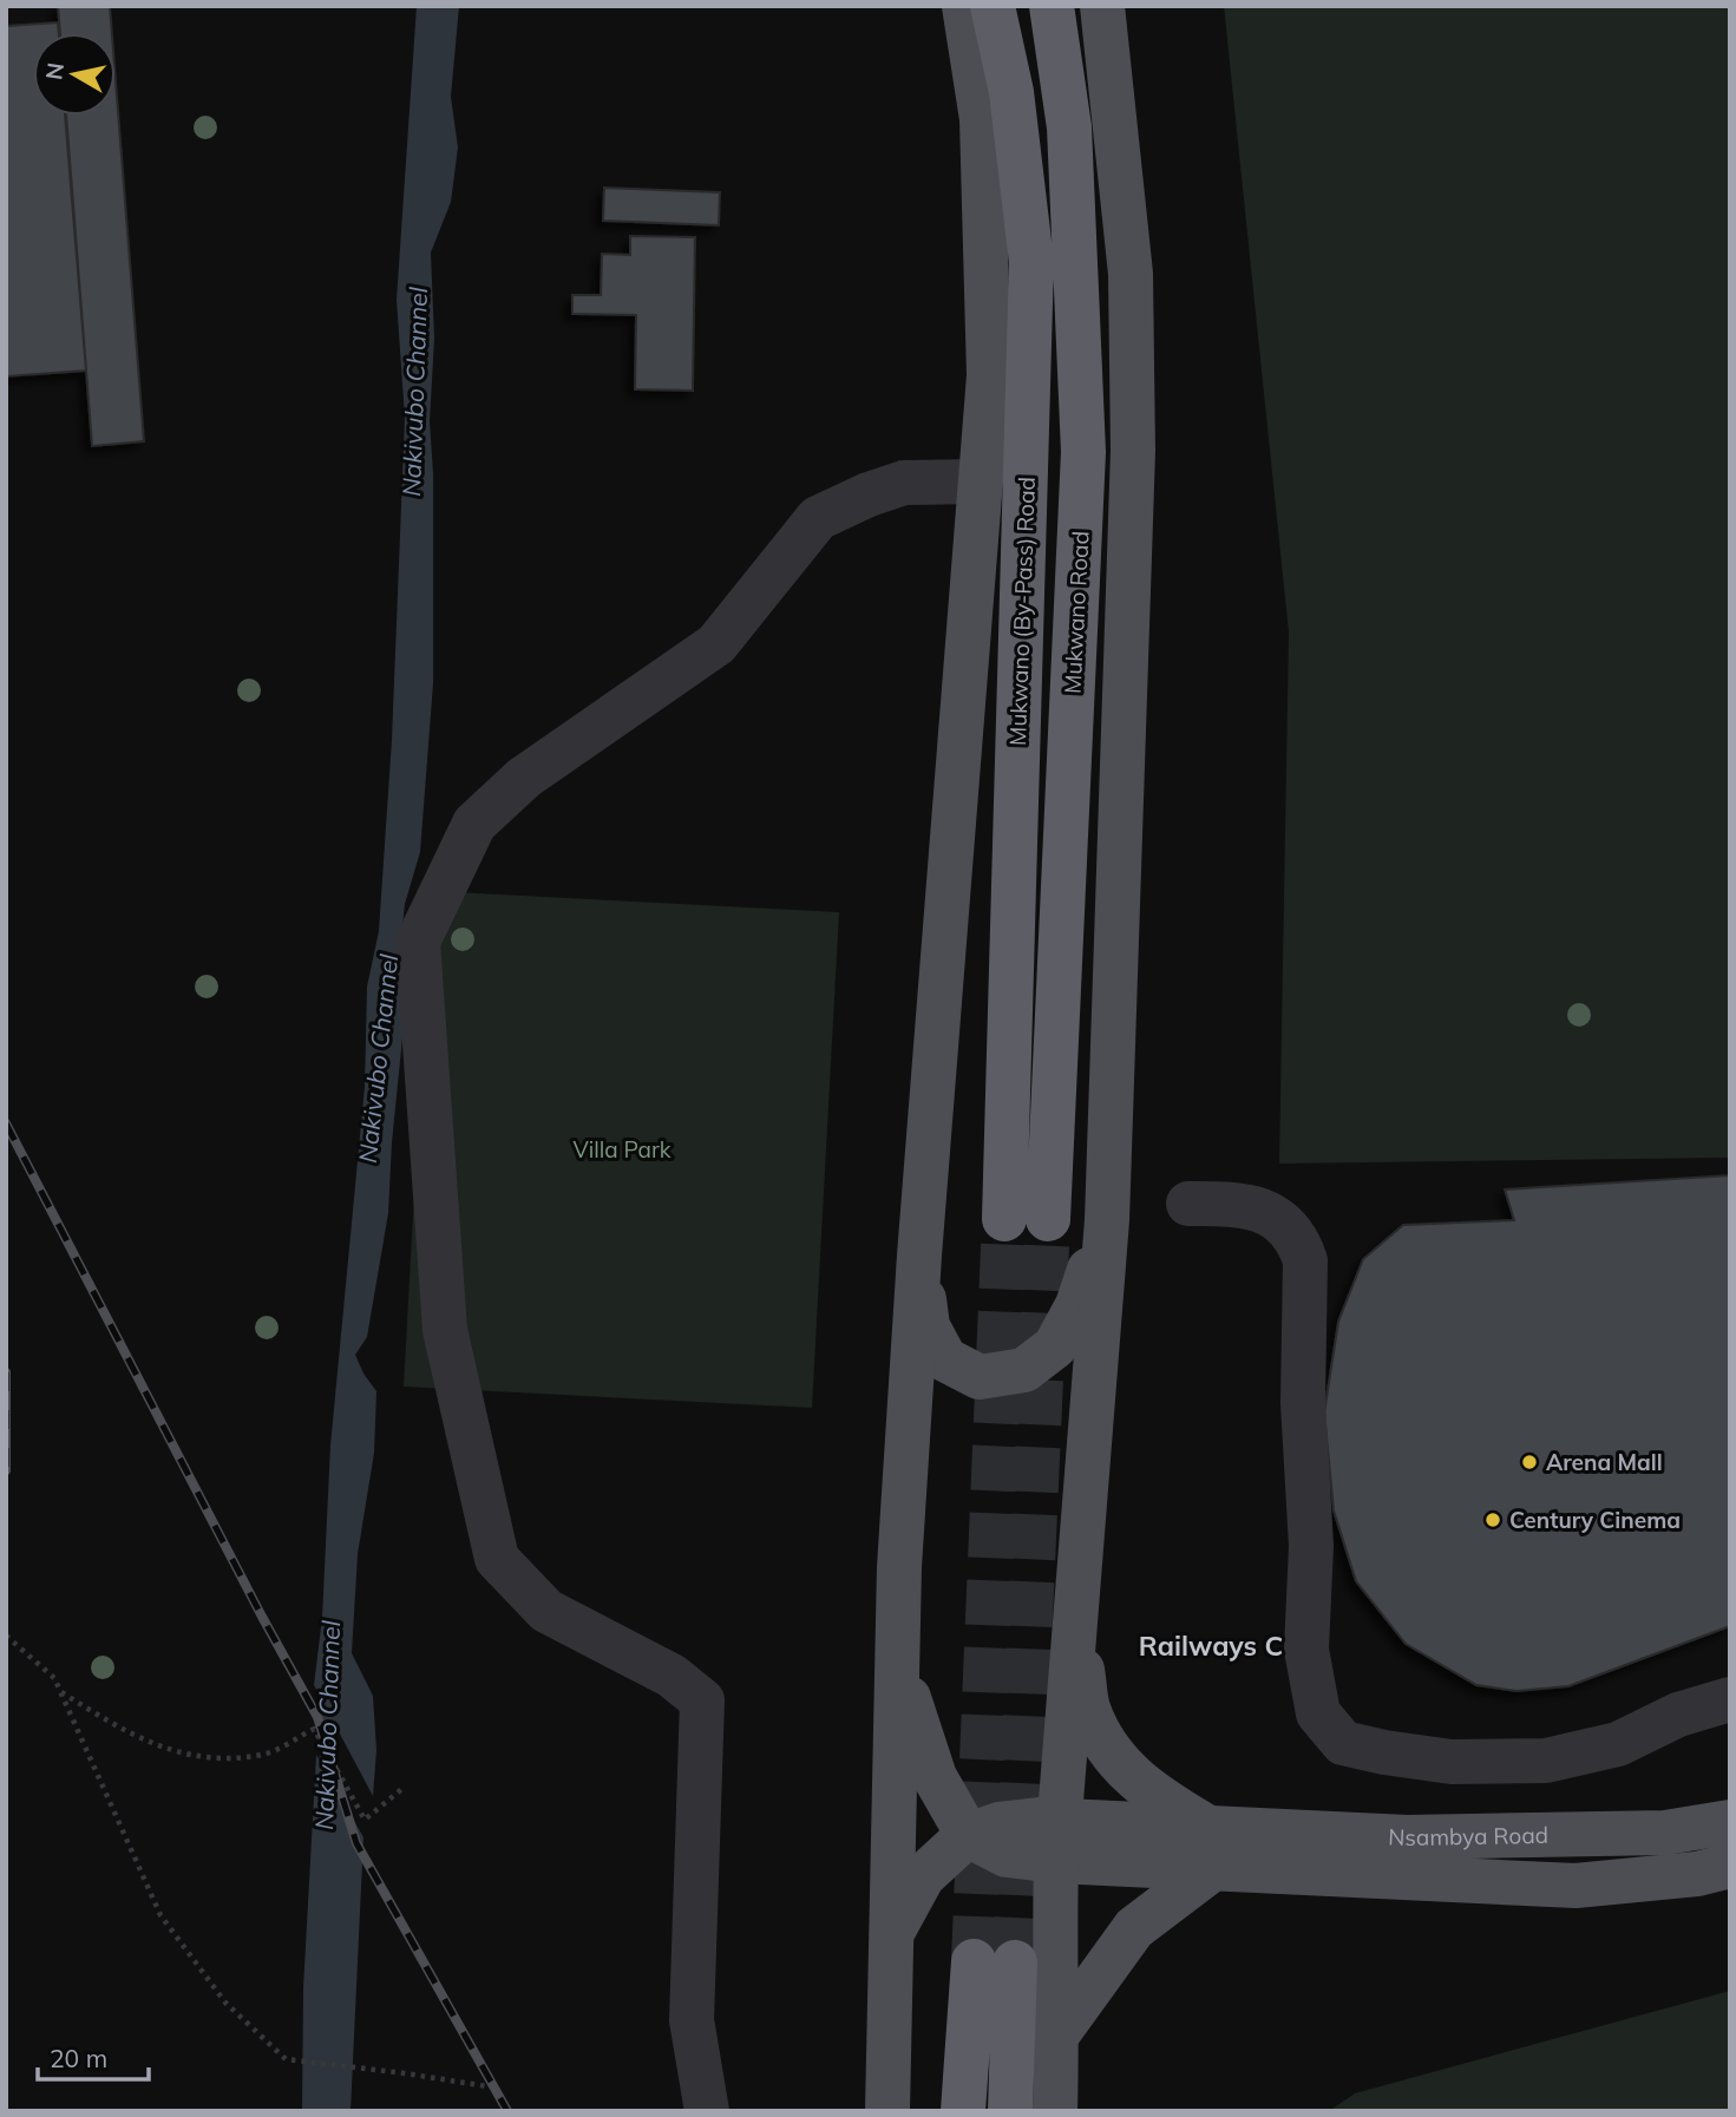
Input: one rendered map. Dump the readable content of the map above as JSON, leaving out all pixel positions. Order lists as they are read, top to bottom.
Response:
{
  "streets": {
    "highway": ["Mukwano (By-Pass) Road", "Mukwano Road"],
    "main road": ["Nsambya Road"]
  },
  "crossings": [
    ["Mukwano (By-Pass) Road", "Mukwano Road"]
  ],
  "districts": ["Railways C"],
  "water": ["Nakivubo Channel"],
  "parks": ["Villa Park"],
  "places": ["Arena Mall", "Century Cinema"],
  "scale_bar": "20 m",
  "north": "left"
}
